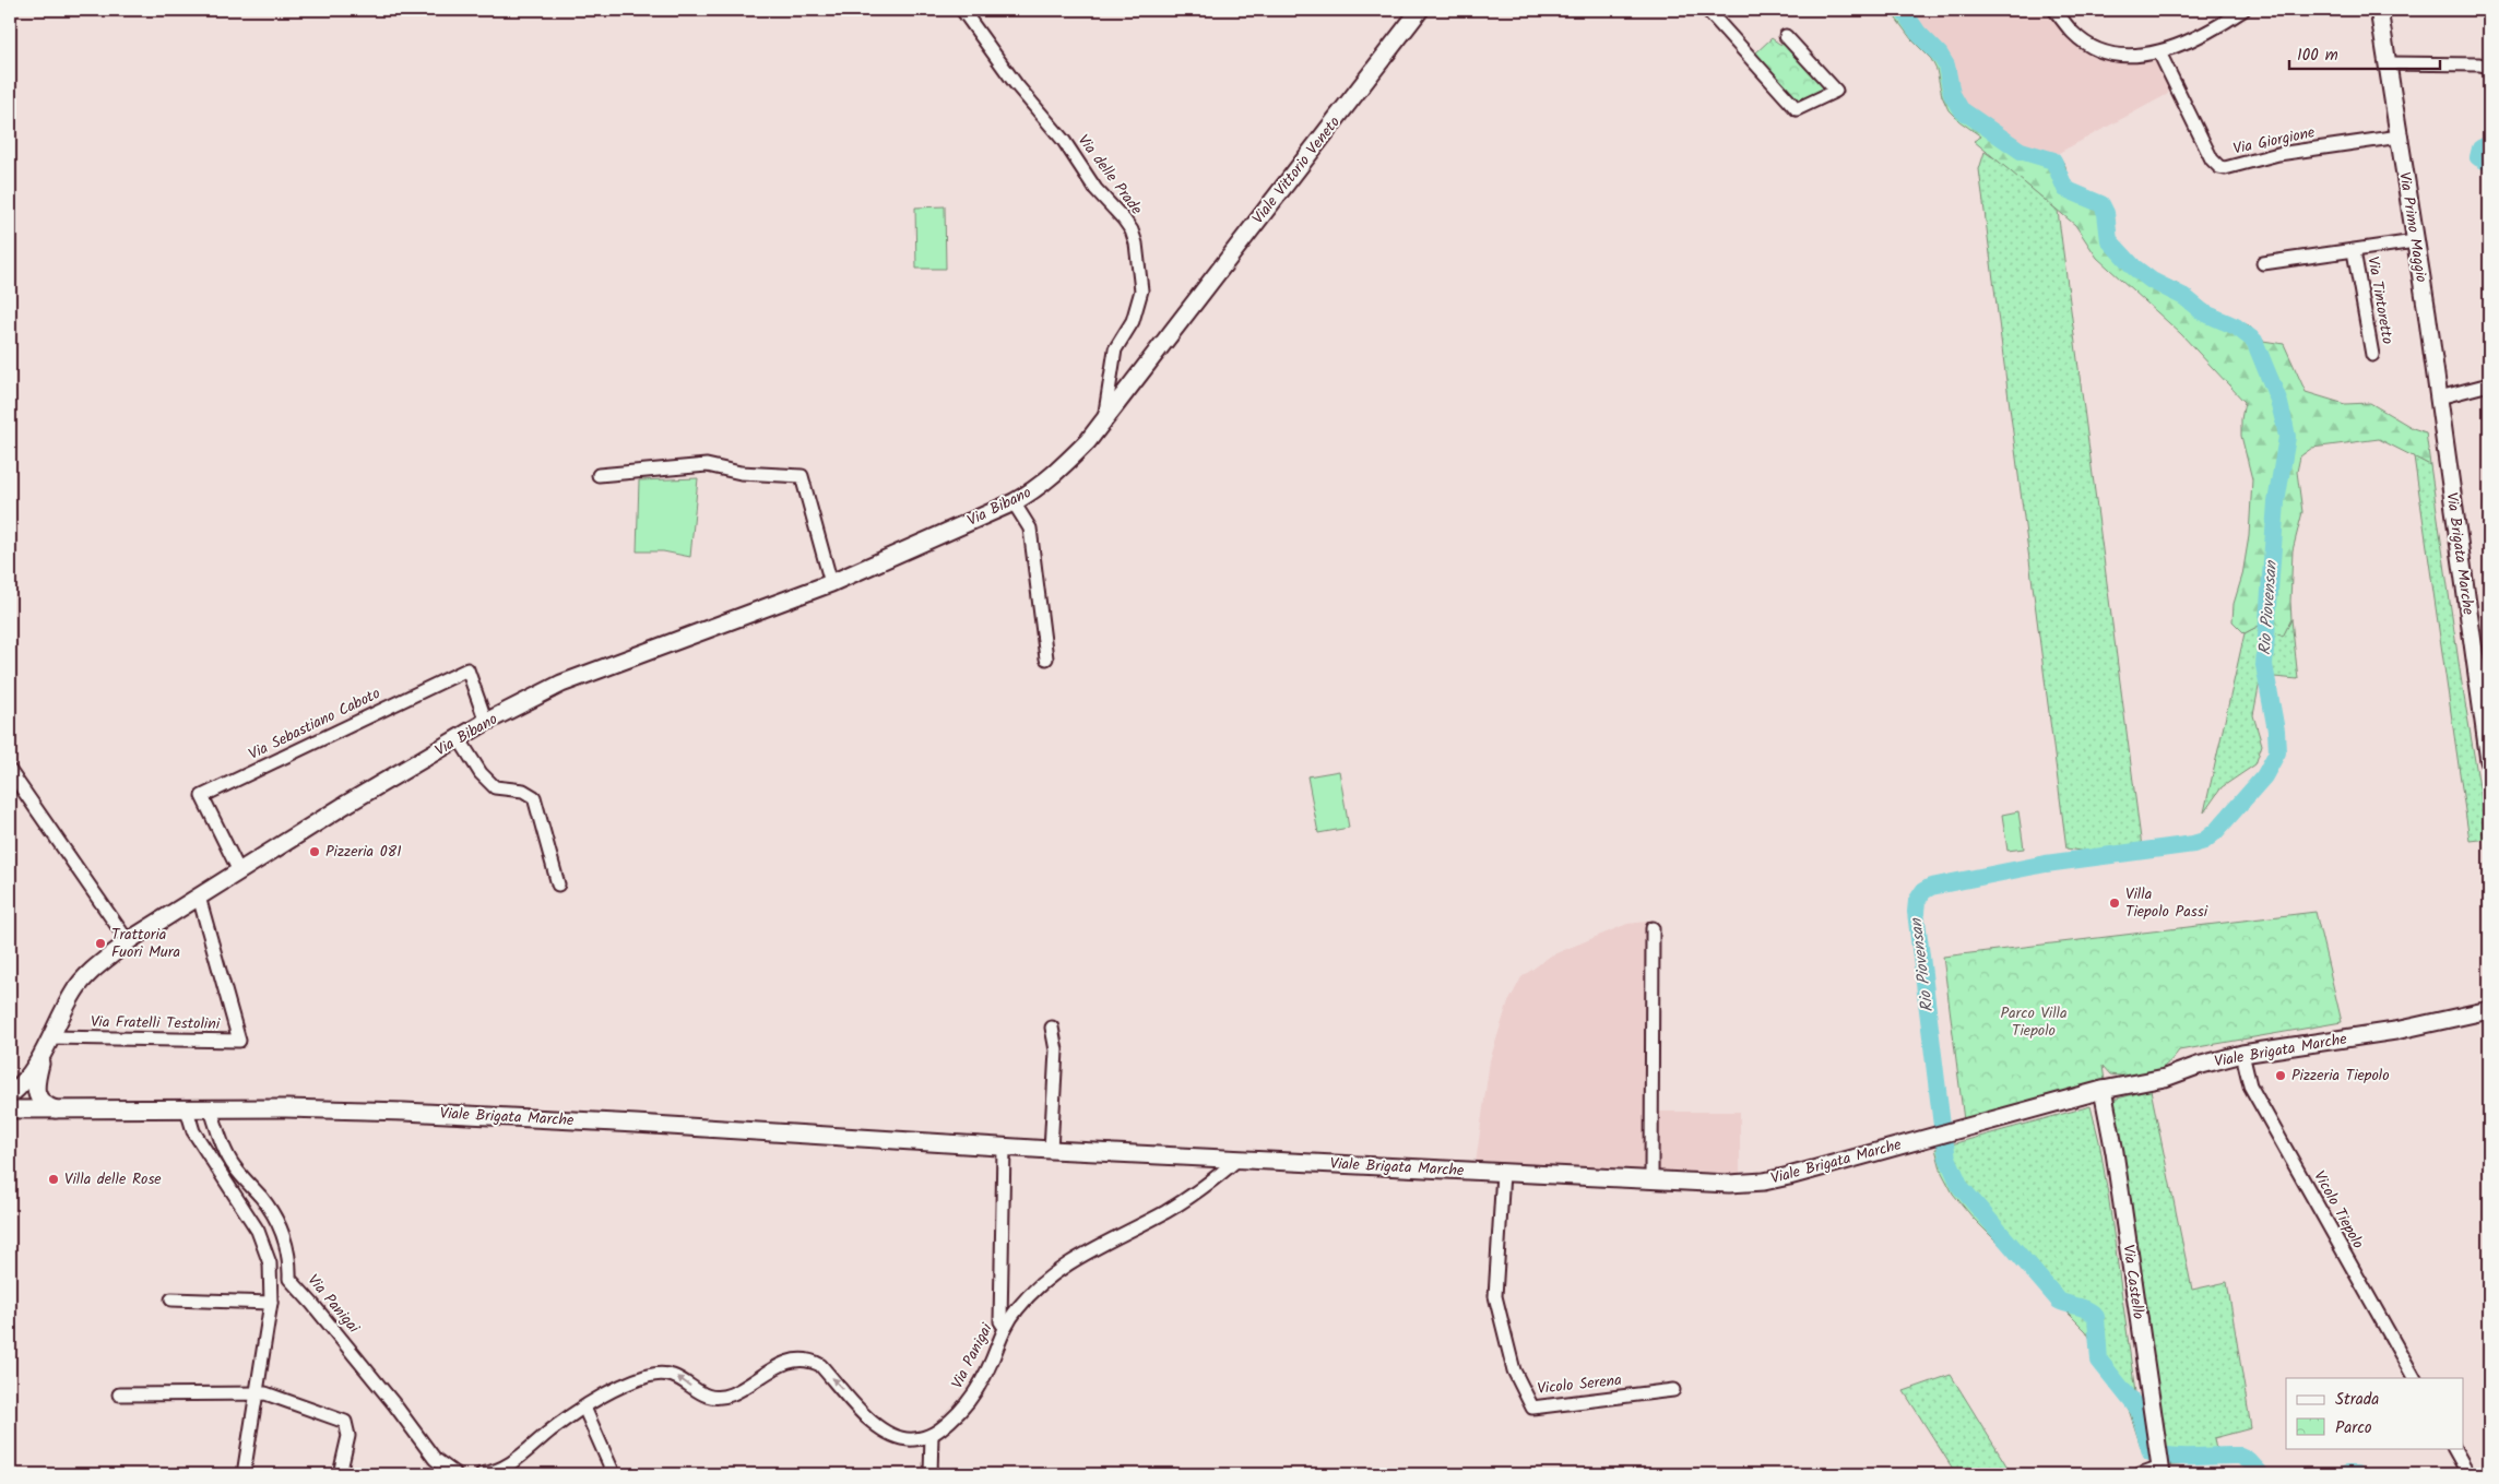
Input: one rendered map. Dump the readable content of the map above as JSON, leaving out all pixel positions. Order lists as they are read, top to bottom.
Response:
{
  "streets": {
    "street": [
      "Via Giorgione",
      "Viale Vittorio Veneto",
      "Via delle Prade",
      "Via Primo Maggio",
      "Via Tintoretto",
      "Via Bibano",
      "Via Brigata Marche",
      "Via Sebastiano Caboto",
      "Via Fratelli Testolini",
      "Viale Brigata Marche",
      "Vicolo Tiepolo",
      "Via Castello",
      "Via Panigai",
      "Vicolo Serena"
    ]
  },
  "crossings": [
    ["Via Giorgione", "Via Primo Maggio"],
    ["Viale Vittorio Veneto", "Via Bibano"],
    ["Via delle Prade", "Via Bibano"],
    ["Via Primo Maggio", "Via Tintoretto"],
    ["Via Primo Maggio", "Via Brigata Marche"],
    ["Via Bibano", "Via Sebastiano Caboto"],
    ["Via Bibano", "Via Fratelli Testolini"],
    ["Via Bibano", "Viale Brigata Marche"],
    ["Viale Brigata Marche", "Vicolo Tiepolo"],
    ["Viale Brigata Marche", "Via Castello"],
    ["Viale Brigata Marche", "Via Panigai"],
    ["Viale Brigata Marche", "Vicolo Serena"]
  ],
  "water": ["Rio Piovensan"],
  "parks": ["Parco Villa Tiepolo"],
  "places": [
    "Pizzeria 081",
    "Villa Tiepolo Passi",
    "Trattoria Fuori Mura",
    "Pizzeria Tiepolo",
    "Villa delle Rose"
  ],
  "legend": ["Strada", "Parco"],
  "scale_bar": "100 m"
}
